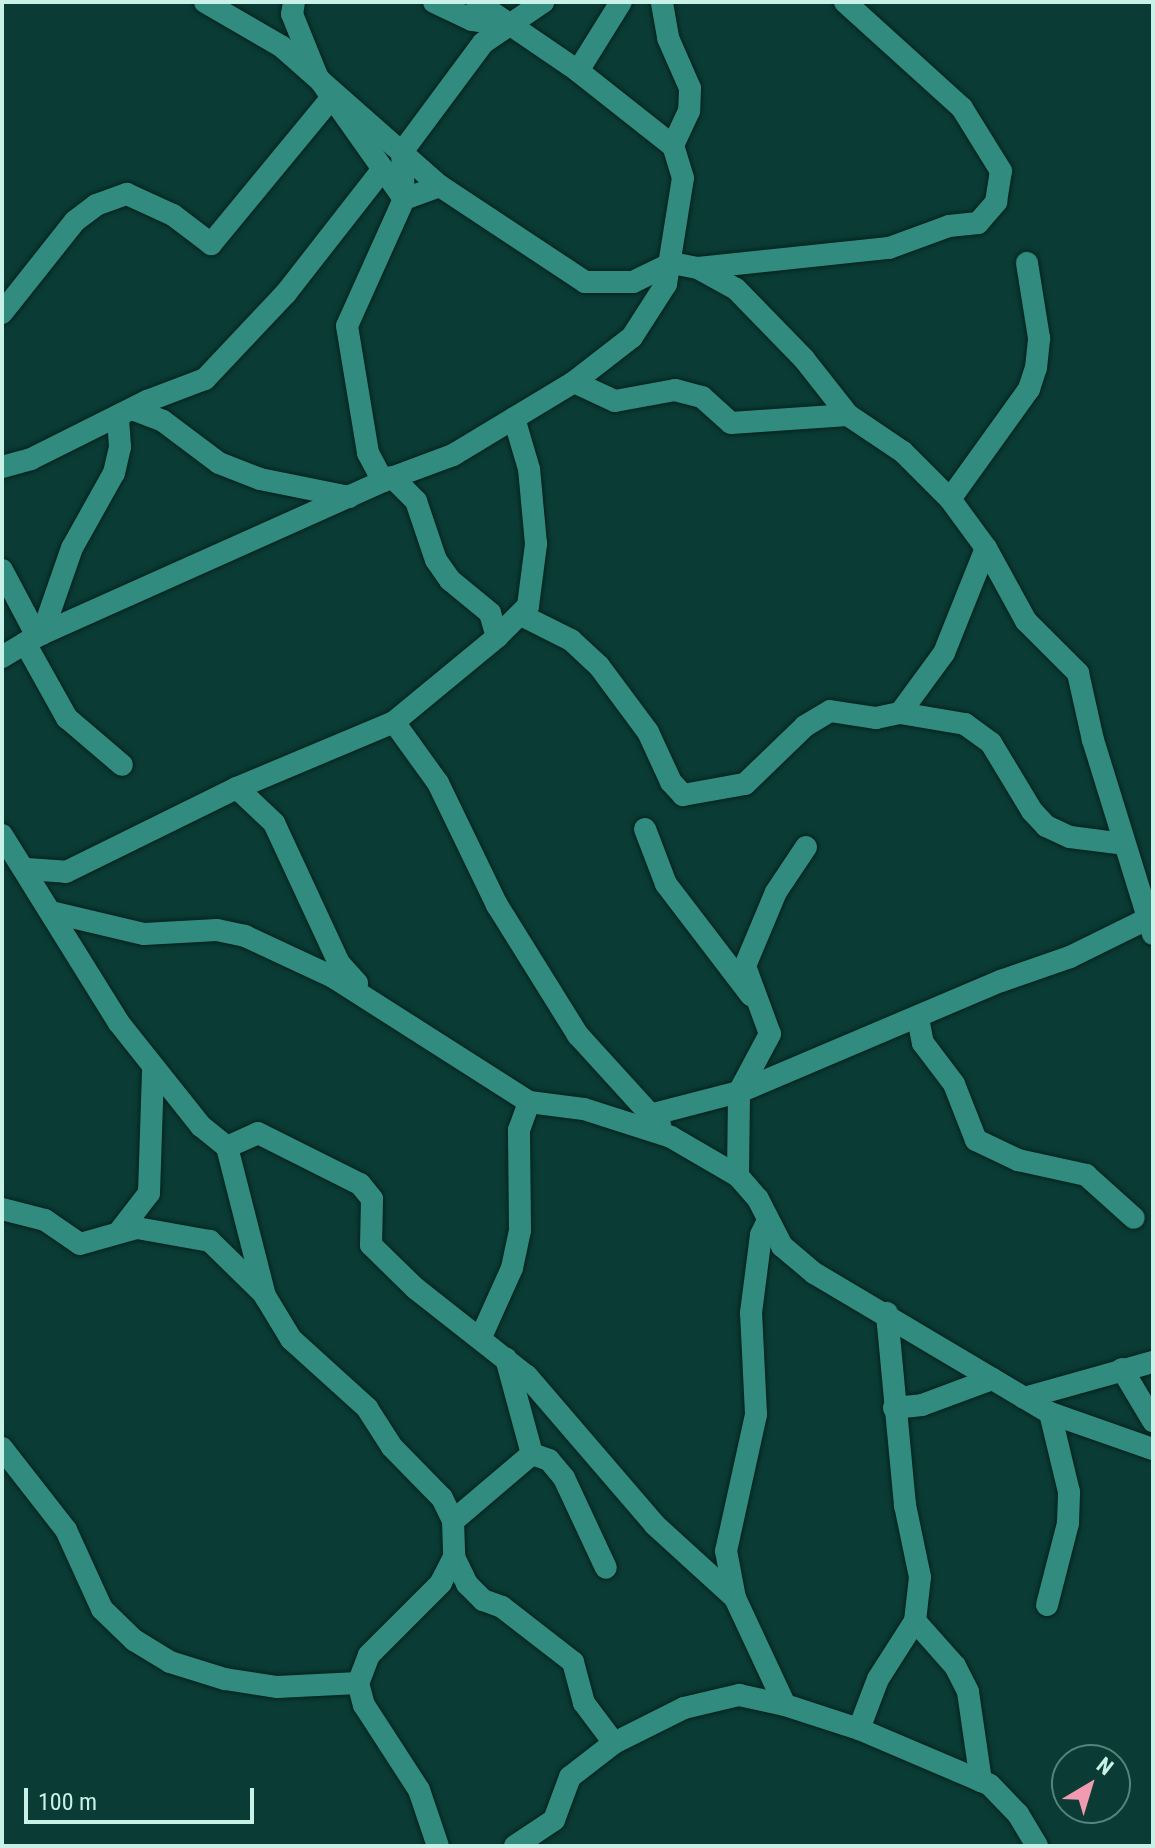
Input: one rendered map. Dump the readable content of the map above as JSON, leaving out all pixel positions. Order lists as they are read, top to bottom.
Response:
{
  "scale_bar": "100 m",
  "north": "top right"
}
